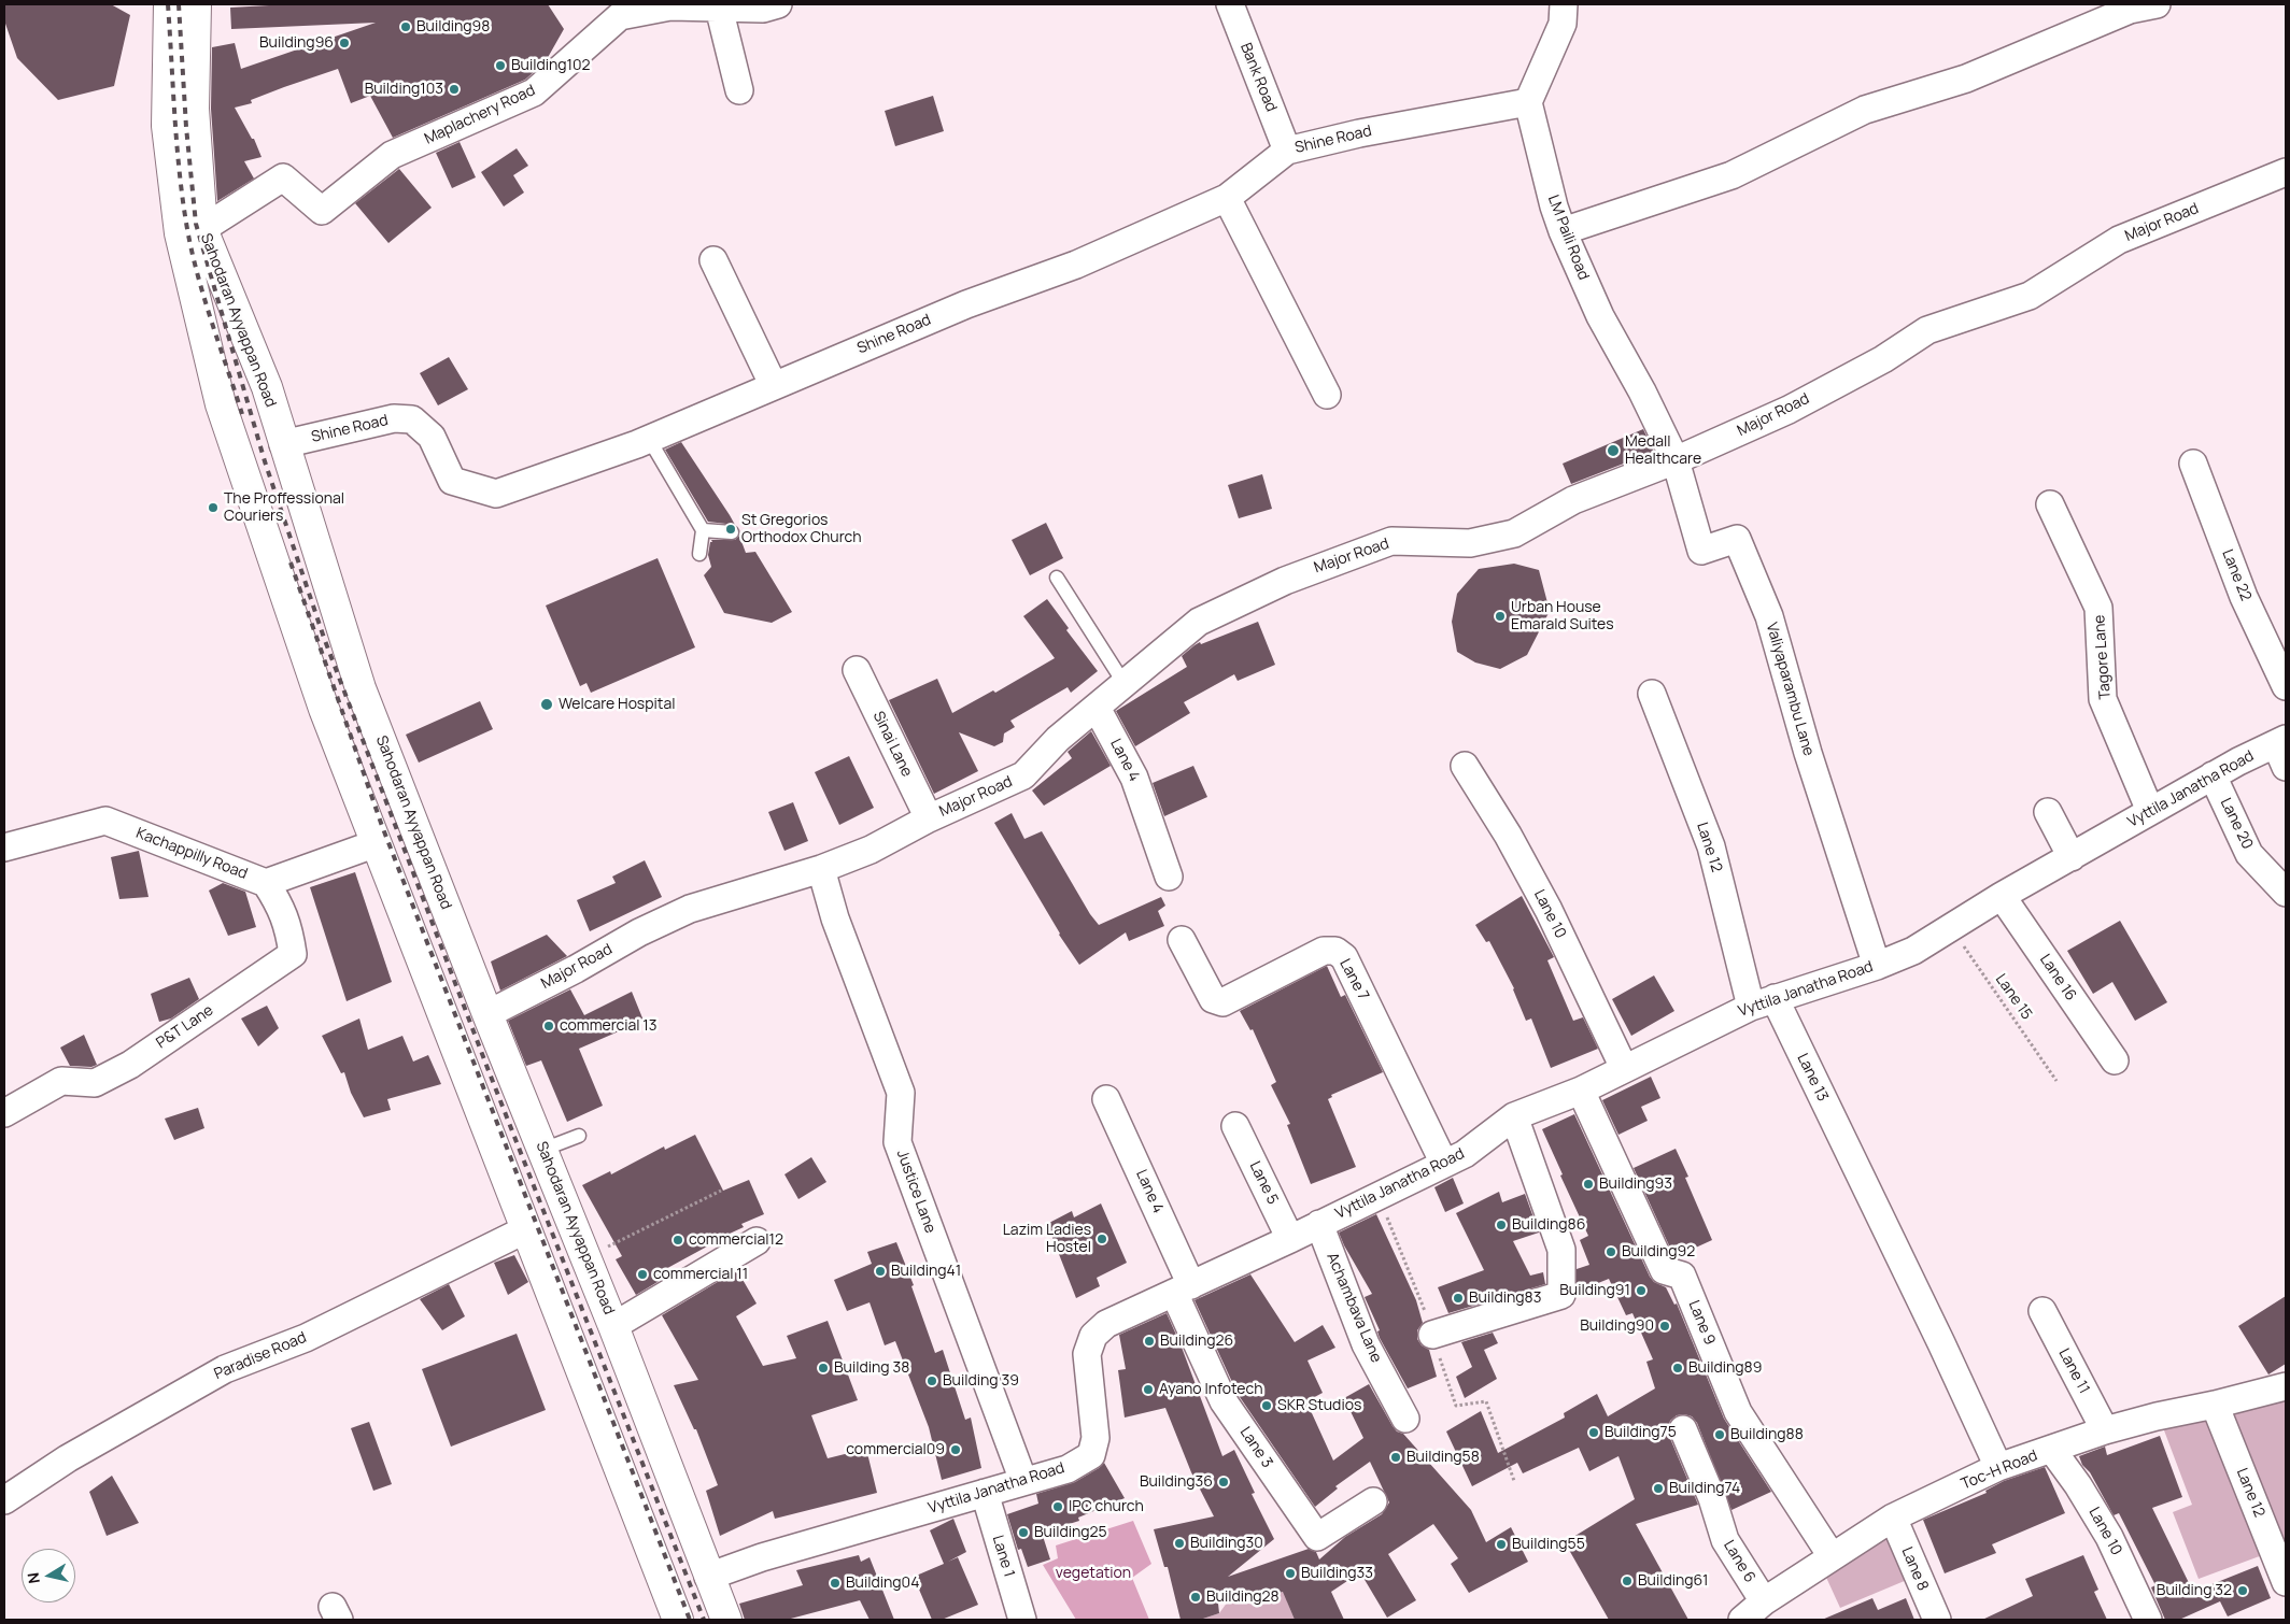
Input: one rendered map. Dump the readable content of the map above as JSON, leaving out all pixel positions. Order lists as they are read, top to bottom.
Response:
{
  "streets": {
    "main road": ["Sahodaran Ayyappan Road"],
    "street": [
      "Bank Road",
      "Maplachery Road",
      "Shine Road",
      "Major Road",
      "LM Paili Road",
      "Lane 22",
      "Tagore Lane",
      "Valiyaparambu Lane",
      "Sinai Lane",
      "Lane 4",
      "Vyttila Janatha Road",
      "Lane 20",
      "Lane 12",
      "Kachappilly Road",
      "Lane 10",
      "Lane 16",
      "Lane 7",
      "P&T Lane",
      "Lane 13",
      "Lane 5",
      "Justice Lane",
      "Achambava Lane",
      "Lane 9",
      "Paradise Road",
      "Lane 11",
      "Lane 3",
      "Toc-H Road",
      "Lane 1",
      "Lane 6",
      "Lane 8"
    ],
    "path": ["Lane 15"]
  },
  "crossings": [
    ["Bank Road", "Shine Road"],
    ["Maplachery Road", "Sahodaran Ayyappan Road"],
    ["Shine Road", "LM Paili Road"],
    ["Shine Road", "Sahodaran Ayyappan Road"],
    ["Major Road", "LM Paili Road"],
    ["Major Road", "Sahodaran Ayyappan Road"],
    ["Major Road", "Valiyaparambu Lane"],
    ["Major Road", "Sinai Lane"],
    ["Major Road", "Lane 4"],
    ["Major Road", "Justice Lane"],
    ["LM Paili Road", "Valiyaparambu Lane"],
    ["Sahodaran Ayyappan Road", "Vyttila Janatha Road"],
    ["Sahodaran Ayyappan Road", "Kachappilly Road"],
    ["Sahodaran Ayyappan Road", "Paradise Road"],
    ["Tagore Lane", "Vyttila Janatha Road"],
    ["Valiyaparambu Lane", "Vyttila Janatha Road"],
    ["Lane 4", "Vyttila Janatha Road"],
    ["Lane 4", "Lane 3"],
    ["Vyttila Janatha Road", "Lane 20"],
    ["Vyttila Janatha Road", "Lane 12"],
    ["Vyttila Janatha Road", "Lane 10"],
    ["Vyttila Janatha Road", "Lane 16"],
    ["Vyttila Janatha Road", "Lane 7"],
    ["Vyttila Janatha Road", "Lane 15"],
    ["Vyttila Janatha Road", "Lane 13"],
    ["Vyttila Janatha Road", "Lane 5"],
    ["Vyttila Janatha Road", "Justice Lane"],
    ["Vyttila Janatha Road", "Achambava Lane"],
    ["Vyttila Janatha Road", "Lane 9"],
    ["Vyttila Janatha Road", "Lane 3"],
    ["Vyttila Janatha Road", "Lane 1"],
    ["Lane 12", "Lane 13"],
    ["Lane 12", "Toc-H Road"],
    ["Kachappilly Road", "P&T Lane"],
    ["Lane 10", "Toc-H Road"],
    ["Lane 13", "Toc-H Road"],
    ["Lane 9", "Toc-H Road"],
    ["Lane 11", "Toc-H Road"],
    ["Toc-H Road", "Lane 6"],
    ["Toc-H Road", "Lane 8"]
  ],
  "parks": ["vegetation"],
  "places": [
    "Building98",
    "Building96",
    "Building102",
    "Building103",
    "Medall Healthcare",
    "The Proffessional Couriers",
    "St Gregorios Orthodox Church",
    "Urban House Emarald Suites",
    "Welcare Hospital",
    "commercial 13",
    "Building93",
    "Building86",
    "Lazim Ladies Hostel",
    "commercial12",
    "Building92",
    "Building41",
    "commercial 11",
    "Building91",
    "Building83",
    "Building90",
    "Building26",
    "Building 38",
    "Building89",
    "Building 39",
    "Ayano Infotech",
    "SKR Studios",
    "Building75",
    "Building88",
    "commercial09",
    "Building58",
    "Building36",
    "Building74",
    "IPC church",
    "Building25",
    "Building30",
    "Building55",
    "Building33",
    "Building61",
    "Building04",
    "Building 32",
    "Building28"
  ],
  "north": "left"
}
